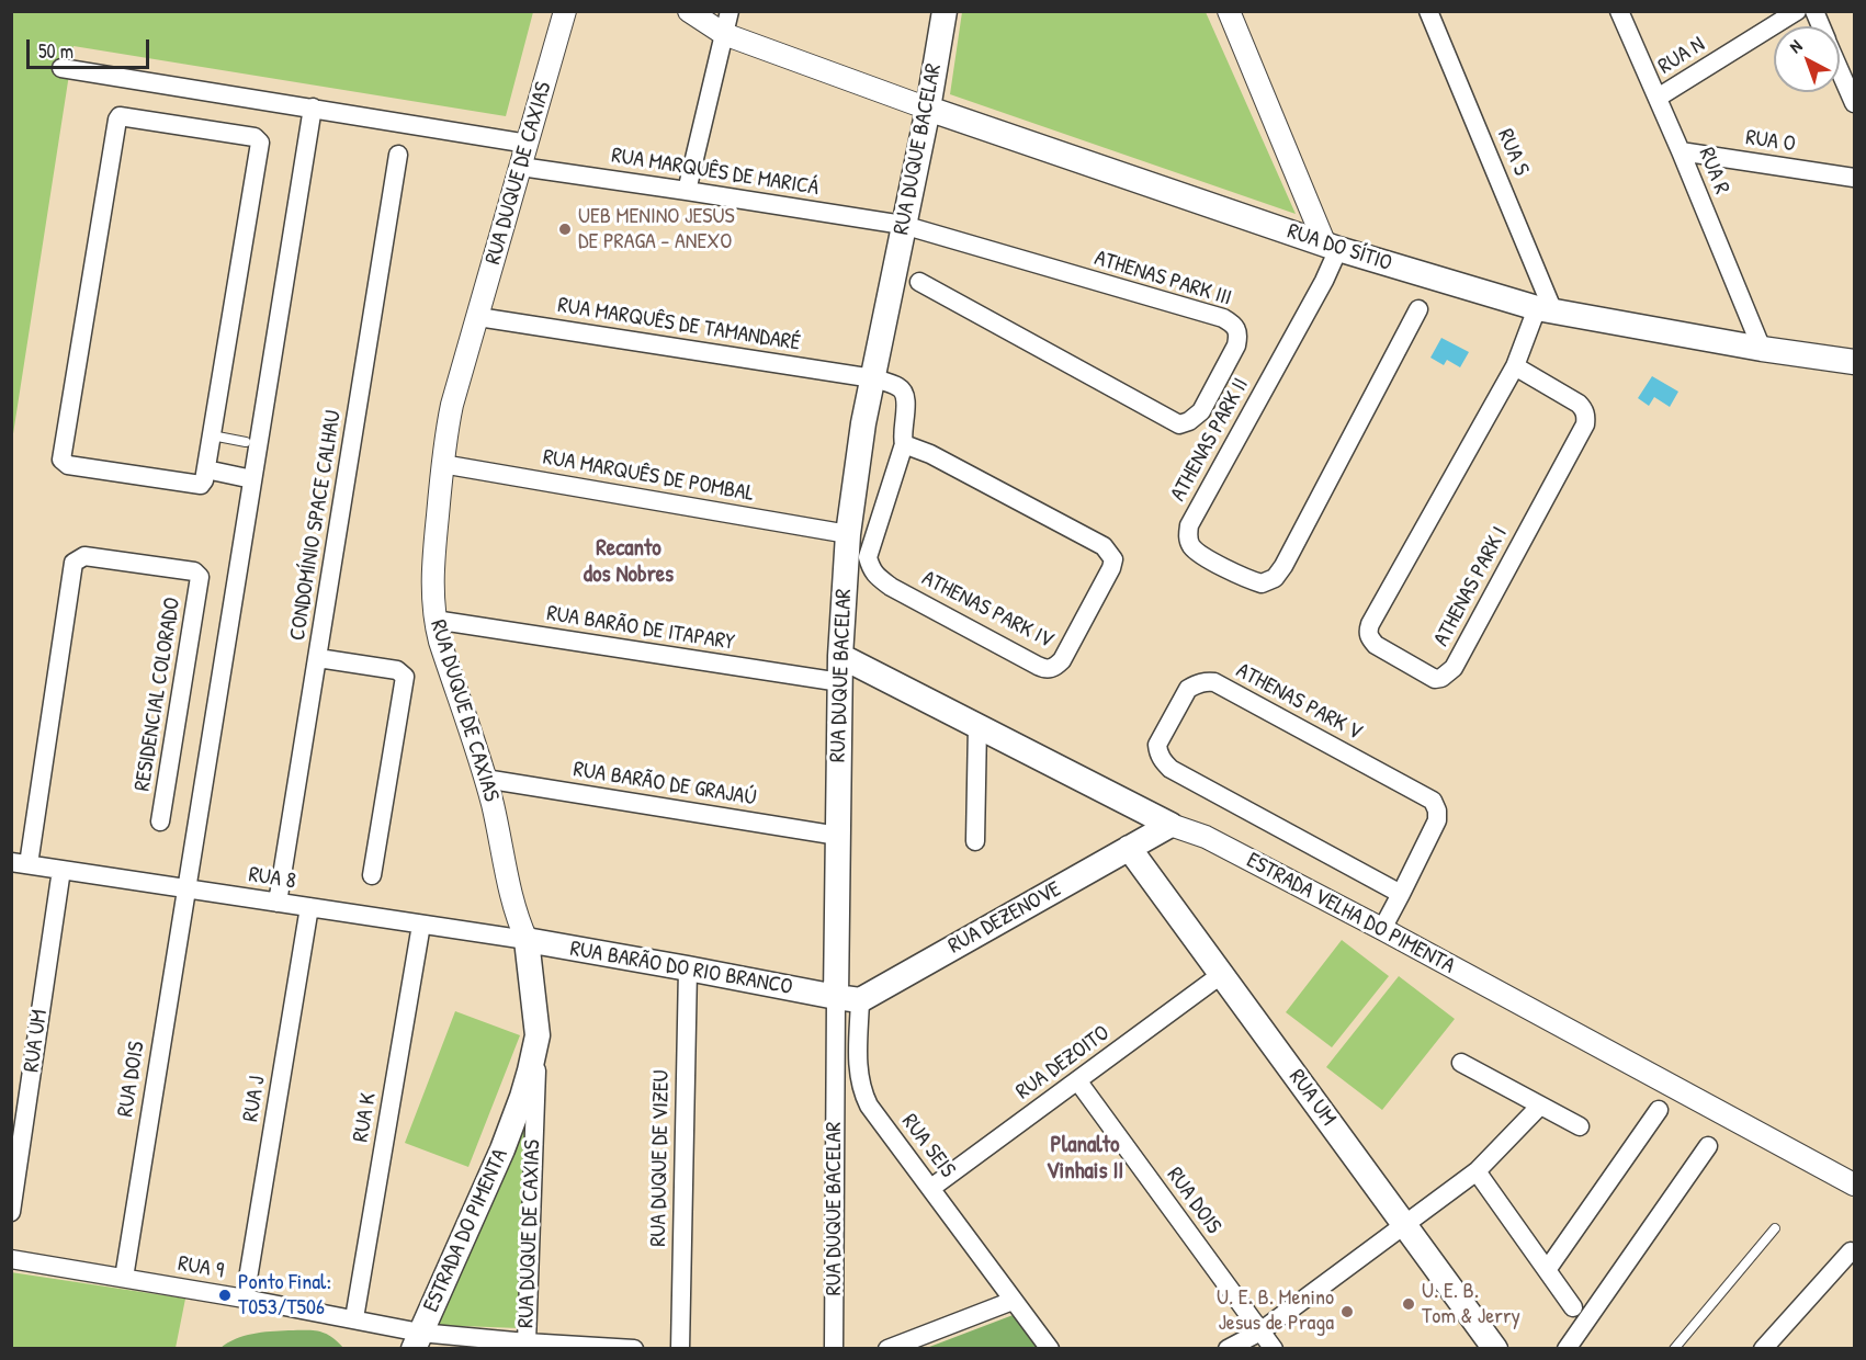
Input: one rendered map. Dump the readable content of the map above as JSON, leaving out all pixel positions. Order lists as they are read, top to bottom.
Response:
{
  "streets": {
    "main road": [
      "RUA DUQUE BACELAR",
      "RUA DUQUE DE CAXIAS",
      "RUA DO SÍTIO",
      "ESTRADA VELHA DO PIMENTA",
      "RUA DEZENOVE",
      "RUA BARÃO DO RIO BRANCO",
      "RUA UM",
      "ESTRADA DO PIMENTA"
    ],
    "street": [
      "RUA N",
      "RUA O",
      "RUA S",
      "RUA R",
      "RUA MARQUÊS DE MARICÁ",
      "ATHENAS PARK III",
      "RUA MARQUÊS DE TAMANDARÉ",
      "ATHENAS PARK II",
      "RUA MARQUÊS DE POMBAL",
      "CONDOMÍNIO SPACE CALHAU",
      "ATHENAS PARK I",
      "ATHENAS PARK IV",
      "RUA BARÃO DE ITAPARY",
      "RESIDENCIAL COLORADO",
      "ATHENAS PARK V",
      "RUA BARÃO DE GRAJAÚ",
      "RUA 8",
      "RUA DEZOITO",
      "RUA DOIS",
      "RUA J",
      "RUA K",
      "RUA SEIS",
      "RUA DUQUE DE VIZEU",
      "RUA 9"
    ]
  },
  "crossings": [
    ["RUA N", "RUA R"],
    ["RUA O", "RUA R"],
    ["RUA DUQUE BACELAR", "RUA MARQUÊS DE MARICÁ"],
    ["RUA DUQUE BACELAR", "RUA DO SÍTIO"],
    ["RUA DUQUE BACELAR", "ATHENAS PARK III"],
    ["RUA DUQUE BACELAR", "RUA MARQUÊS DE TAMANDARÉ"],
    ["RUA DUQUE BACELAR", "RUA MARQUÊS DE POMBAL"],
    ["RUA DUQUE BACELAR", "ATHENAS PARK IV"],
    ["RUA DUQUE BACELAR", "RUA BARÃO DE ITAPARY"],
    ["RUA DUQUE BACELAR", "RUA BARÃO DE GRAJAÚ"],
    ["RUA DUQUE BACELAR", "ESTRADA VELHA DO PIMENTA"],
    ["RUA DUQUE BACELAR", "RUA DEZENOVE"],
    ["RUA DUQUE BACELAR", "RUA BARÃO DO RIO BRANCO"],
    ["RUA DUQUE BACELAR", "RUA SEIS"],
    ["RUA S", "RUA DO SÍTIO"],
    ["RUA S", "ATHENAS PARK I"],
    ["RUA R", "RUA DO SÍTIO"],
    ["RUA MARQUÊS DE MARICÁ", "RUA DUQUE DE CAXIAS"],
    ["RUA MARQUÊS DE MARICÁ", "ATHENAS PARK III"],
    ["RUA DUQUE DE CAXIAS", "RUA MARQUÊS DE TAMANDARÉ"],
    ["RUA DUQUE DE CAXIAS", "RUA MARQUÊS DE POMBAL"],
    ["RUA DUQUE DE CAXIAS", "RUA BARÃO DE ITAPARY"],
    ["RUA DUQUE DE CAXIAS", "RUA BARÃO DE GRAJAÚ"],
    ["RUA DUQUE DE CAXIAS", "RUA 8"],
    ["RUA DUQUE DE CAXIAS", "RUA BARÃO DO RIO BRANCO"],
    ["RUA DUQUE DE CAXIAS", "ESTRADA DO PIMENTA"],
    ["RUA DUQUE DE CAXIAS", "RUA 9"],
    ["RUA DO SÍTIO", "ATHENAS PARK II"],
    ["RUA DO SÍTIO", "ATHENAS PARK I"],
    ["RUA MARQUÊS DE TAMANDARÉ", "ATHENAS PARK IV"],
    ["CONDOMÍNIO SPACE CALHAU", "RUA 8"],
    ["RESIDENCIAL COLORADO", "RUA 8"],
    ["ATHENAS PARK V", "ESTRADA VELHA DO PIMENTA"],
    ["RUA 8", "RUA BARÃO DO RIO BRANCO"],
    ["RUA 8", "RUA UM"],
    ["RUA 8", "RUA DOIS"],
    ["RUA 8", "RUA J"],
    ["RUA 8", "RUA K"],
    ["ESTRADA VELHA DO PIMENTA", "RUA DEZENOVE"],
    ["RUA DEZENOVE", "RUA BARÃO DO RIO BRANCO"],
    ["RUA DEZENOVE", "RUA UM"],
    ["RUA DEZENOVE", "RUA SEIS"],
    ["RUA BARÃO DO RIO BRANCO", "RUA SEIS"],
    ["RUA BARÃO DO RIO BRANCO", "RUA DUQUE DE VIZEU"],
    ["RUA UM", "RUA DEZOITO"],
    ["RUA DEZOITO", "RUA DOIS"],
    ["RUA DEZOITO", "RUA SEIS"],
    ["RUA DOIS", "RUA 9"],
    ["RUA J", "RUA 9"],
    ["RUA K", "RUA 9"],
    ["ESTRADA DO PIMENTA", "RUA 9"]
  ],
  "districts": ["Recanto dos Nobres", "Planalto Vinhais II"],
  "places": [
    "UEB MENINO JESUS DE PRAGA - ANEXO",
    "Ponto Final: T053/T506",
    "U. E. B. Tom & Jerry",
    "U. E. B. Menino Jesus de Praga"
  ],
  "scale_bar": "50 m",
  "north": "top left"
}
